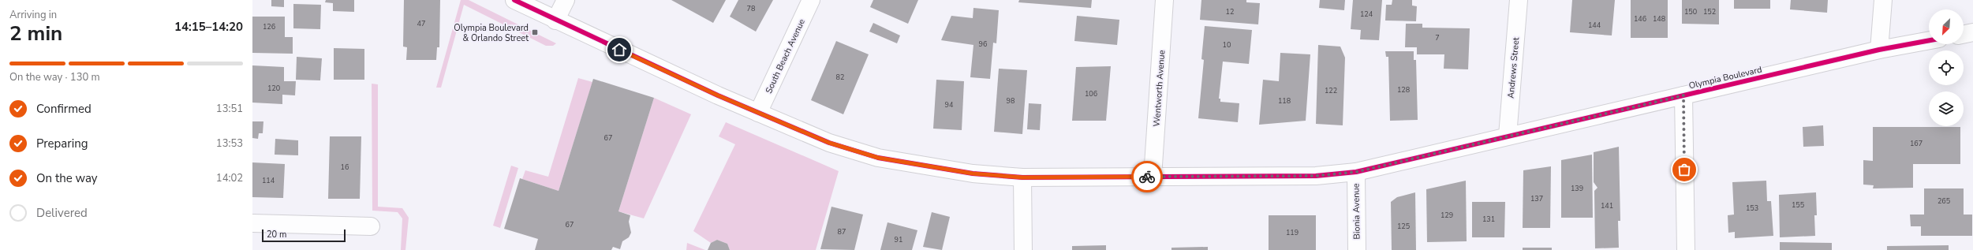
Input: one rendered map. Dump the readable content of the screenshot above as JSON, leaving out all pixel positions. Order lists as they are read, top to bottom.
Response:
{
  "streets": {
    "street": [
      "South Beach Avenue",
      "Andrews Street",
      "Olympia Boulevard",
      "Wentworth Avenue",
      "Bionia Avenue"
    ]
  },
  "crossings": [
    ["South Beach Avenue", "Olympia Boulevard"],
    ["Andrews Street", "Olympia Boulevard"],
    ["Olympia Boulevard", "Wentworth Avenue"],
    ["Olympia Boulevard", "Bionia Avenue"]
  ],
  "places": {
    "transit": ["Olympia Boulevard & Orlando Street"]
  },
  "house_numbers": [
    "78",
    "12",
    "150",
    "152",
    "124",
    "146",
    "148",
    "47",
    "144",
    "126",
    "7",
    "96",
    "10",
    "82",
    "120",
    "128",
    "122",
    "106",
    "98",
    "118",
    "94",
    "67",
    "167",
    "16",
    "114",
    "139",
    "137",
    "265",
    "155",
    "141",
    "153",
    "129",
    "131",
    "67",
    "125",
    "87",
    "119",
    "91"
  ],
  "scale_bar": "20 m",
  "north": "bottom left",
  "page": {
    "heading": ["2 min", "Arriving in", "14:15–14:20"],
    "bar": "On the way · 130 m",
    "list": [
      ["Confirmed", "13:51"],
      ["Preparing", "13:53"],
      ["On the way", "14:02"],
      "Delivered"
    ],
    "scale": "20 m"
  }
}
